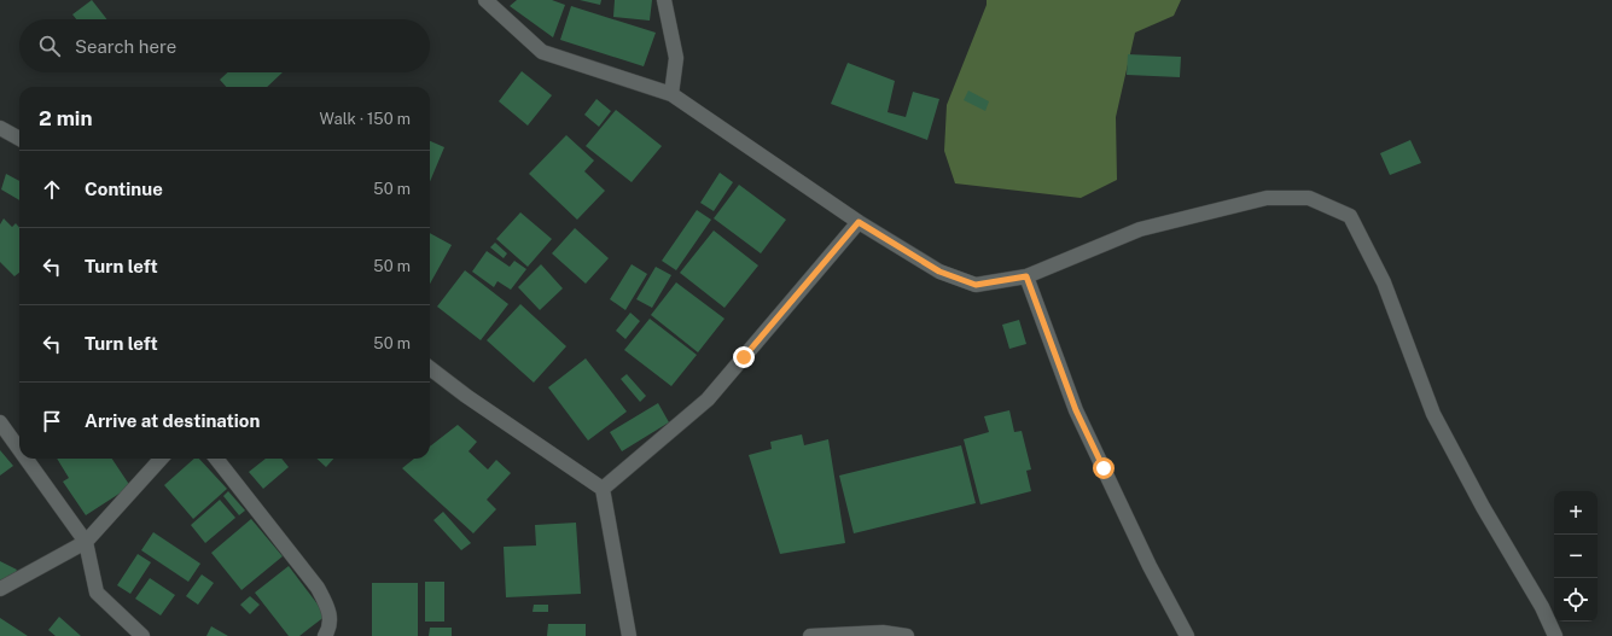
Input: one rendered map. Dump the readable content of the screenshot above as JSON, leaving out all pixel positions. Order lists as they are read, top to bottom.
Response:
{
  "page": {
    "search": "Search here",
    "heading": ["2 min", "Walk · 150 m"],
    "list": [
      ["Continue", "50 m"],
      ["Turn left", "50 m"],
      ["Turn left", "50 m"],
      "Arrive at destination"
    ],
    "map_buttons": ["+", "−"]
  }
}
